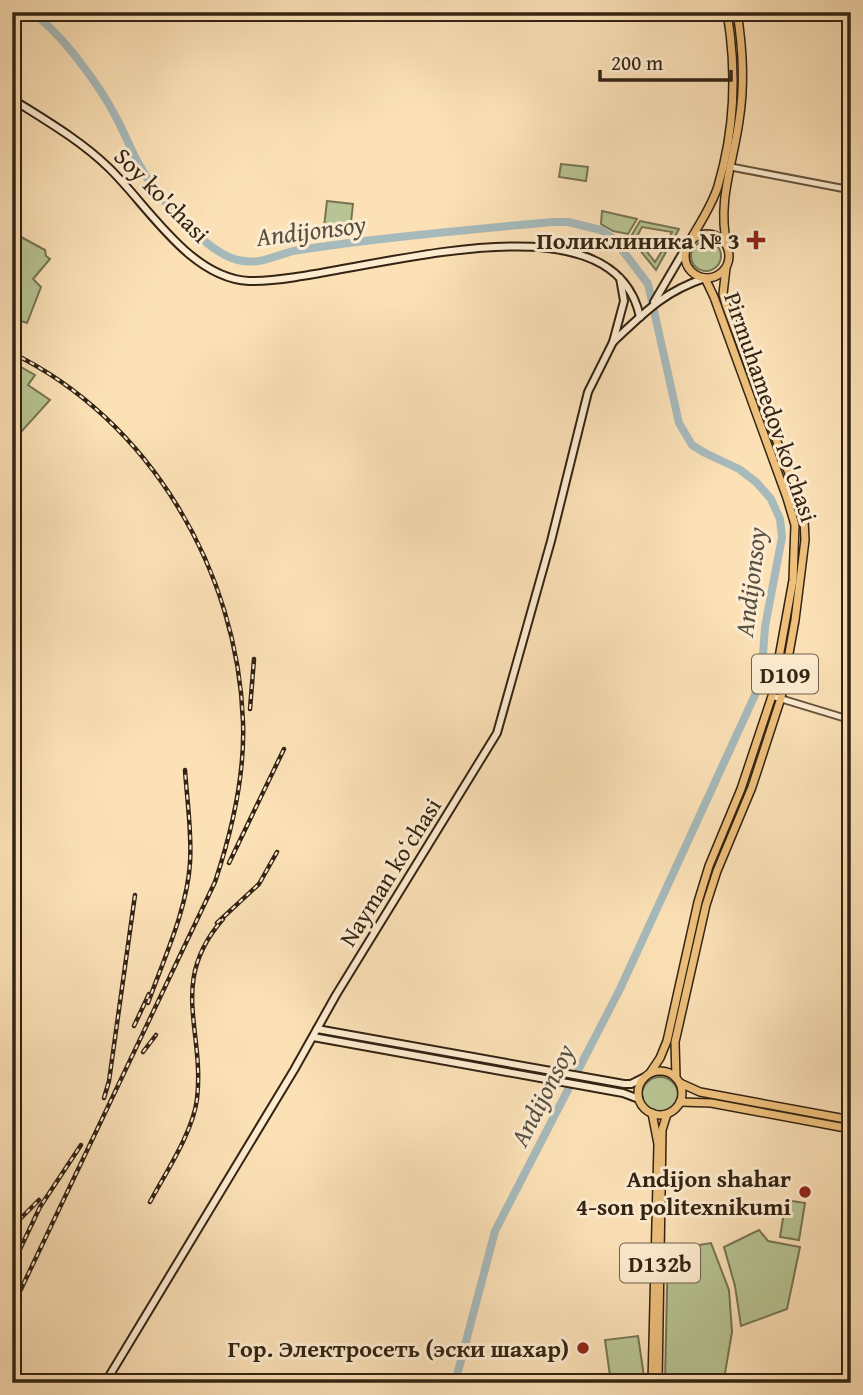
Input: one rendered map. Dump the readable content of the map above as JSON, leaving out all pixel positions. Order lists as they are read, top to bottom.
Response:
{
  "streets": {
    "main road": [
      "Soy ko'chasi",
      "Pirmuhamedov ko'chasi",
      "D109",
      "Nayman koʻchasi",
      "D132b"
    ]
  },
  "crossings": [
    ["Pirmuhamedov ko'chasi", "D109"],
    ["Pirmuhamedov ko'chasi", "D132b"],
    ["D109", "D132b"]
  ],
  "water": ["Andijonsoy"],
  "places": {
    "health": ["Поликлиника № 3"],
    "other": ["Andijon shahar 4-son politexnikumi", "Гор. Электросеть (эски шахар)"]
  },
  "scale_bar": "200 m"
}
